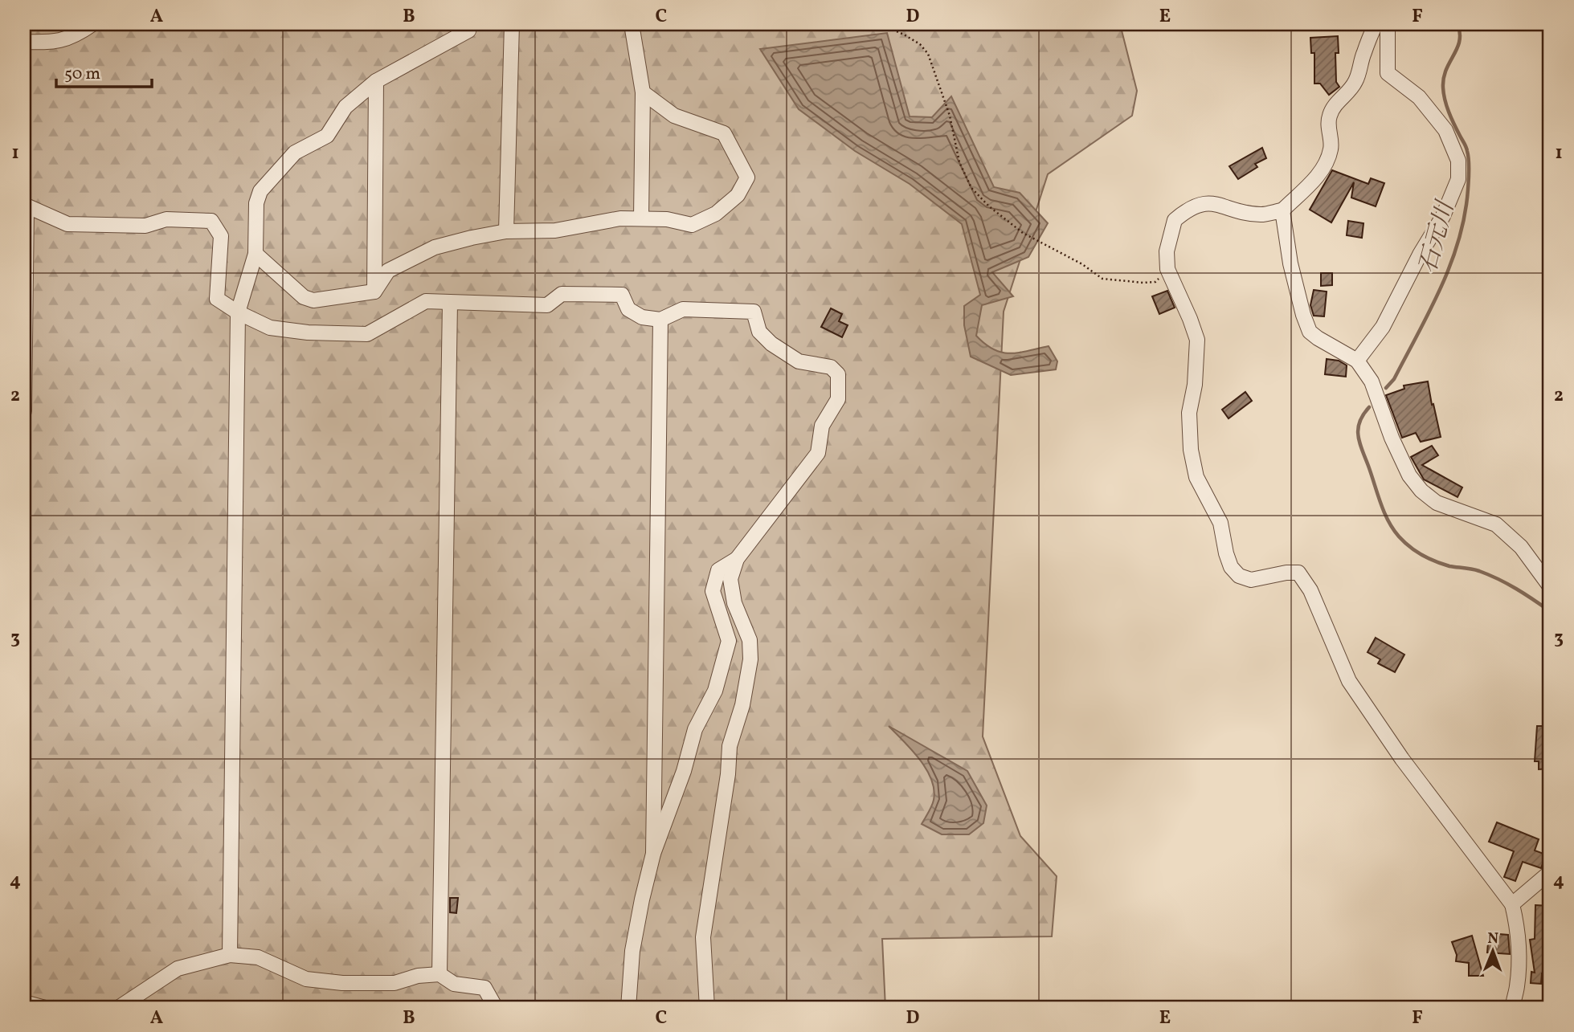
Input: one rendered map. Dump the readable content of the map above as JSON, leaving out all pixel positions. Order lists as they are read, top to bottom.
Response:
{
  "water": ["石元川"],
  "scale_bar": "50 m",
  "north": "top",
  "grid": {
    "columns": [
      "A",
      "B",
      "C",
      "D",
      "E",
      "F"
    ],
    "rows": [
      "1",
      "2",
      "3",
      "4"
    ]
  }
}
